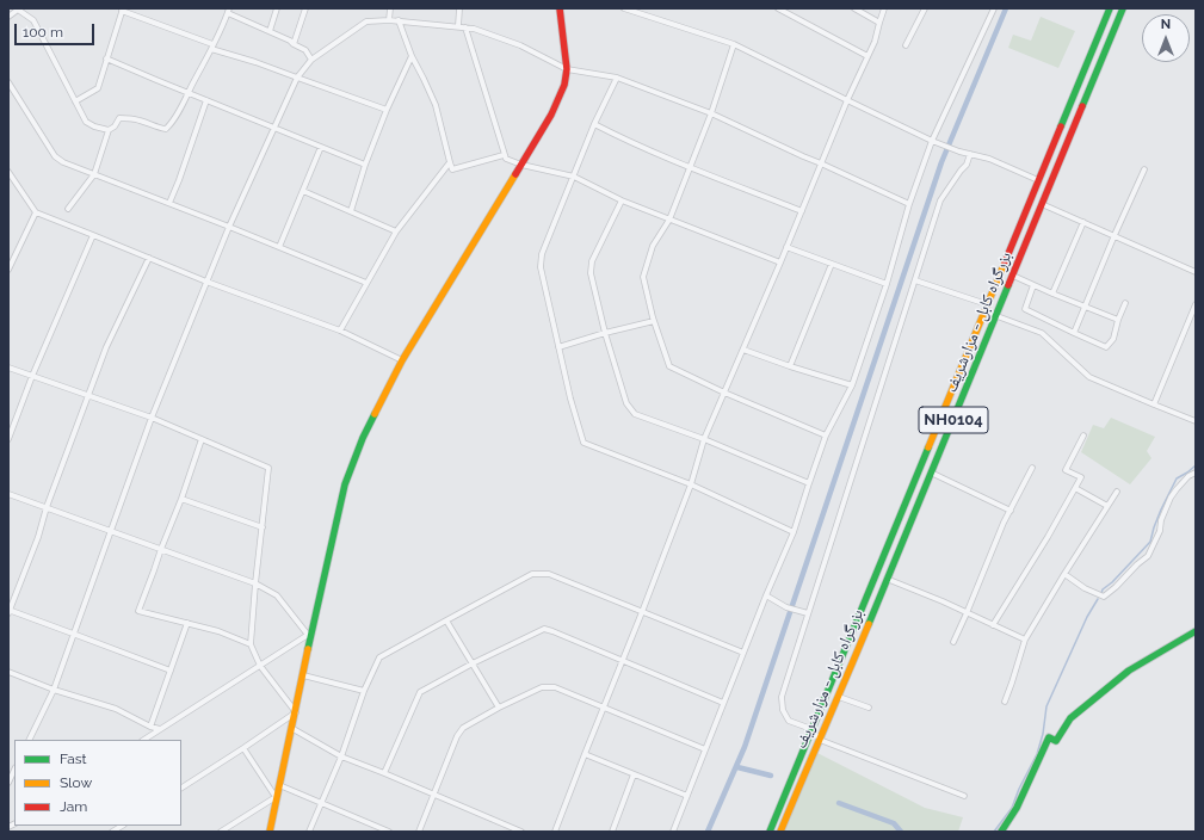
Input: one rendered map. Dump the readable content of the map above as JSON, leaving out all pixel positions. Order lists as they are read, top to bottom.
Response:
{
  "streets": {
    "main road": ["بزرگراه کابل - مزارشریف", "NH0104"]
  },
  "legend": ["Fast", "Slow", "Jam"],
  "scale_bar": "100 m",
  "north": "top"
}
